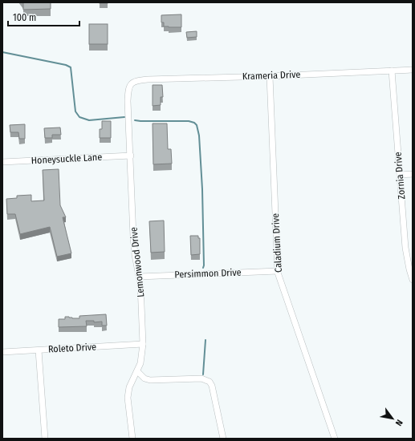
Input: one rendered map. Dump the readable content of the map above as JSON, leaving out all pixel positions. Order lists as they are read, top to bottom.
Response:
{
  "streets": {
    "street": [
      "Krameria Drive",
      "Honeysuckle Lane",
      "Zornia Drive",
      "Caladium Drive",
      "Lemonwood Drive",
      "Persimmon Drive",
      "Roleto Drive"
    ]
  },
  "crossings": [
    ["Krameria Drive", "Zornia Drive"],
    ["Krameria Drive", "Caladium Drive"],
    ["Krameria Drive", "Lemonwood Drive"],
    ["Honeysuckle Lane", "Lemonwood Drive"],
    ["Caladium Drive", "Persimmon Drive"],
    ["Lemonwood Drive", "Persimmon Drive"],
    ["Lemonwood Drive", "Roleto Drive"]
  ],
  "scale_bar": "100 m",
  "north": "bottom right"
}
